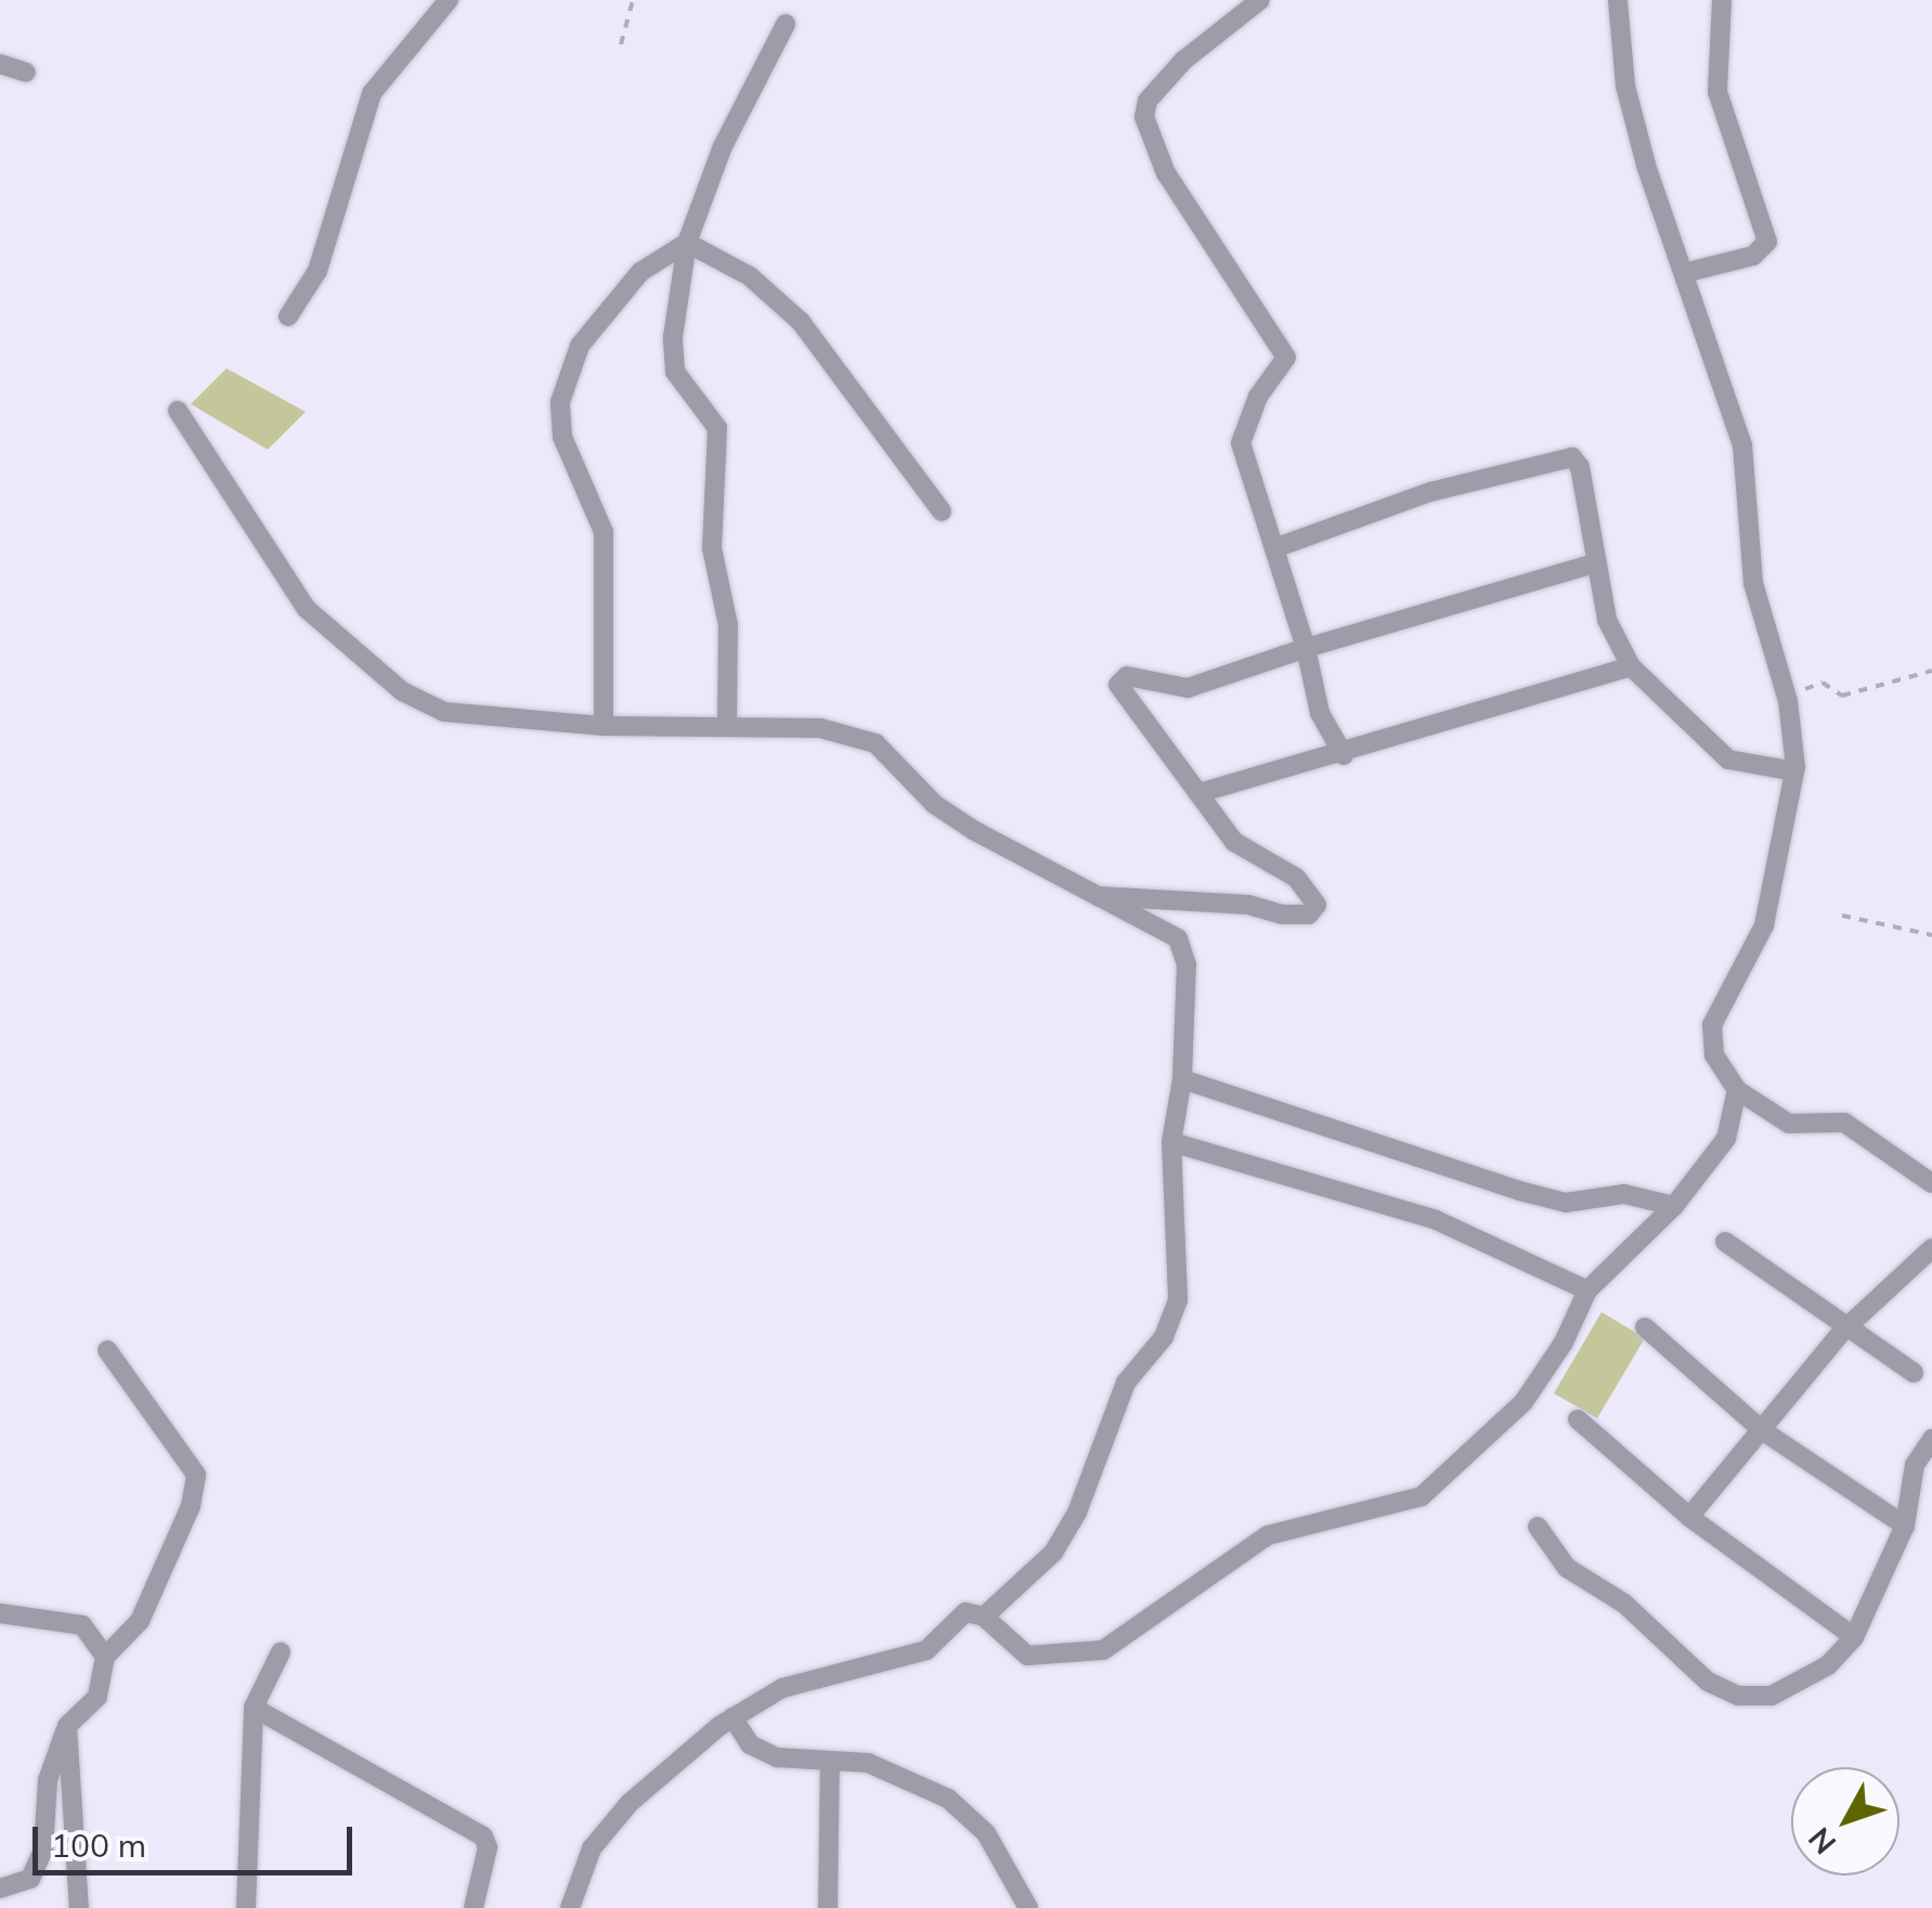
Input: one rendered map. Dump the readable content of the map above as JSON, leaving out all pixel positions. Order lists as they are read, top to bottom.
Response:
{
  "scale_bar": "100 m",
  "north": "bottom left"
}
